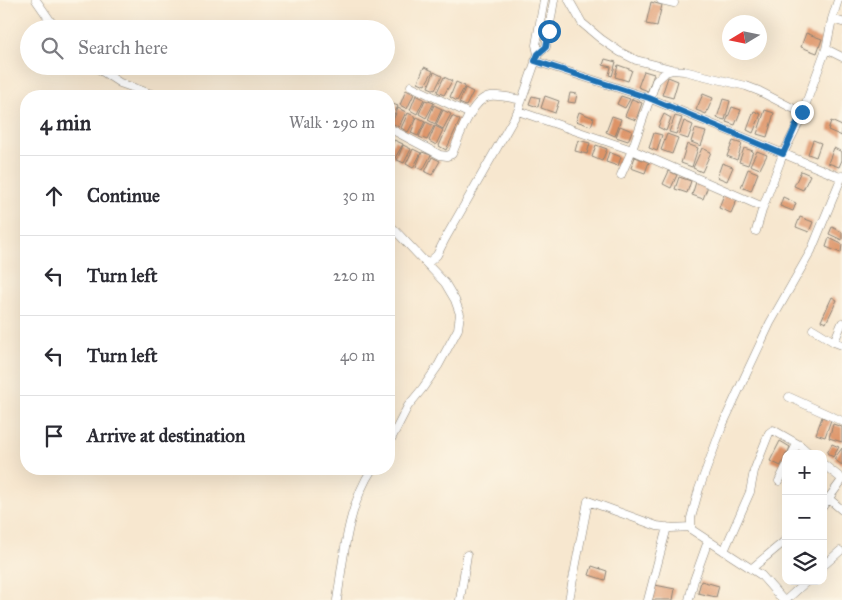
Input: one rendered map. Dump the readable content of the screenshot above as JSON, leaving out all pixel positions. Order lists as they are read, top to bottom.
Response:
{
  "north": "left",
  "page": {
    "search": "Search here",
    "heading": ["4 min", "Walk · 290 m"],
    "list": [
      ["Continue", "30 m"],
      ["Turn left", "220 m"],
      ["Turn left", "40 m"],
      "Arrive at destination"
    ],
    "map_buttons": ["+", "−"]
  }
}
